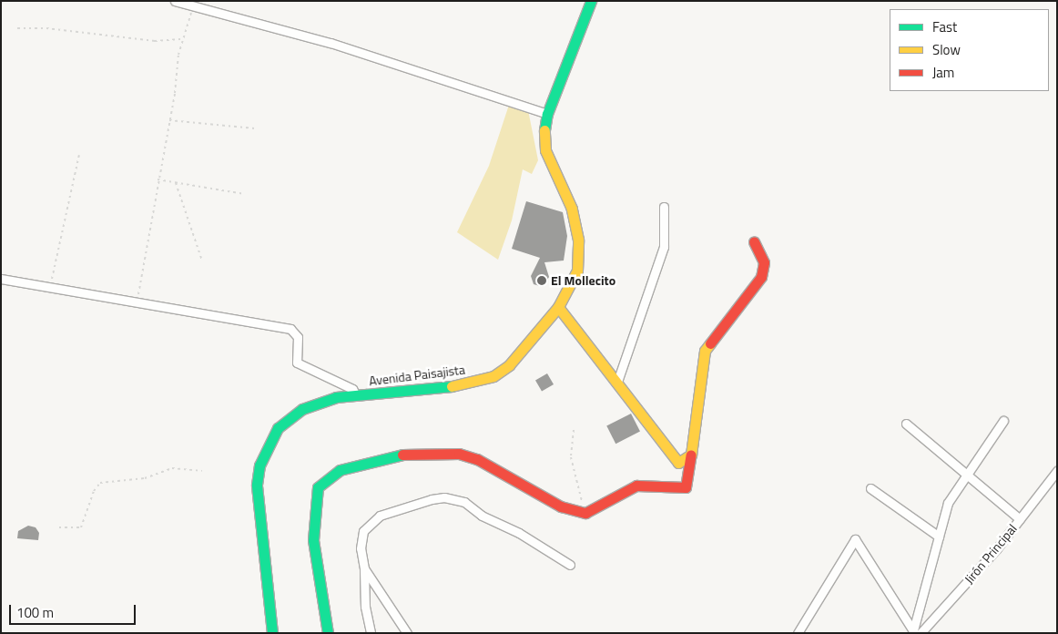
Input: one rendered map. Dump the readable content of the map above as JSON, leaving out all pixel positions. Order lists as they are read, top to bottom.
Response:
{
  "streets": {
    "street": ["Avenida Paisajista", "Jirón Principal"]
  },
  "places": ["El Mollecito"],
  "legend": ["Fast", "Slow", "Jam"],
  "scale_bar": "100 m"
}
